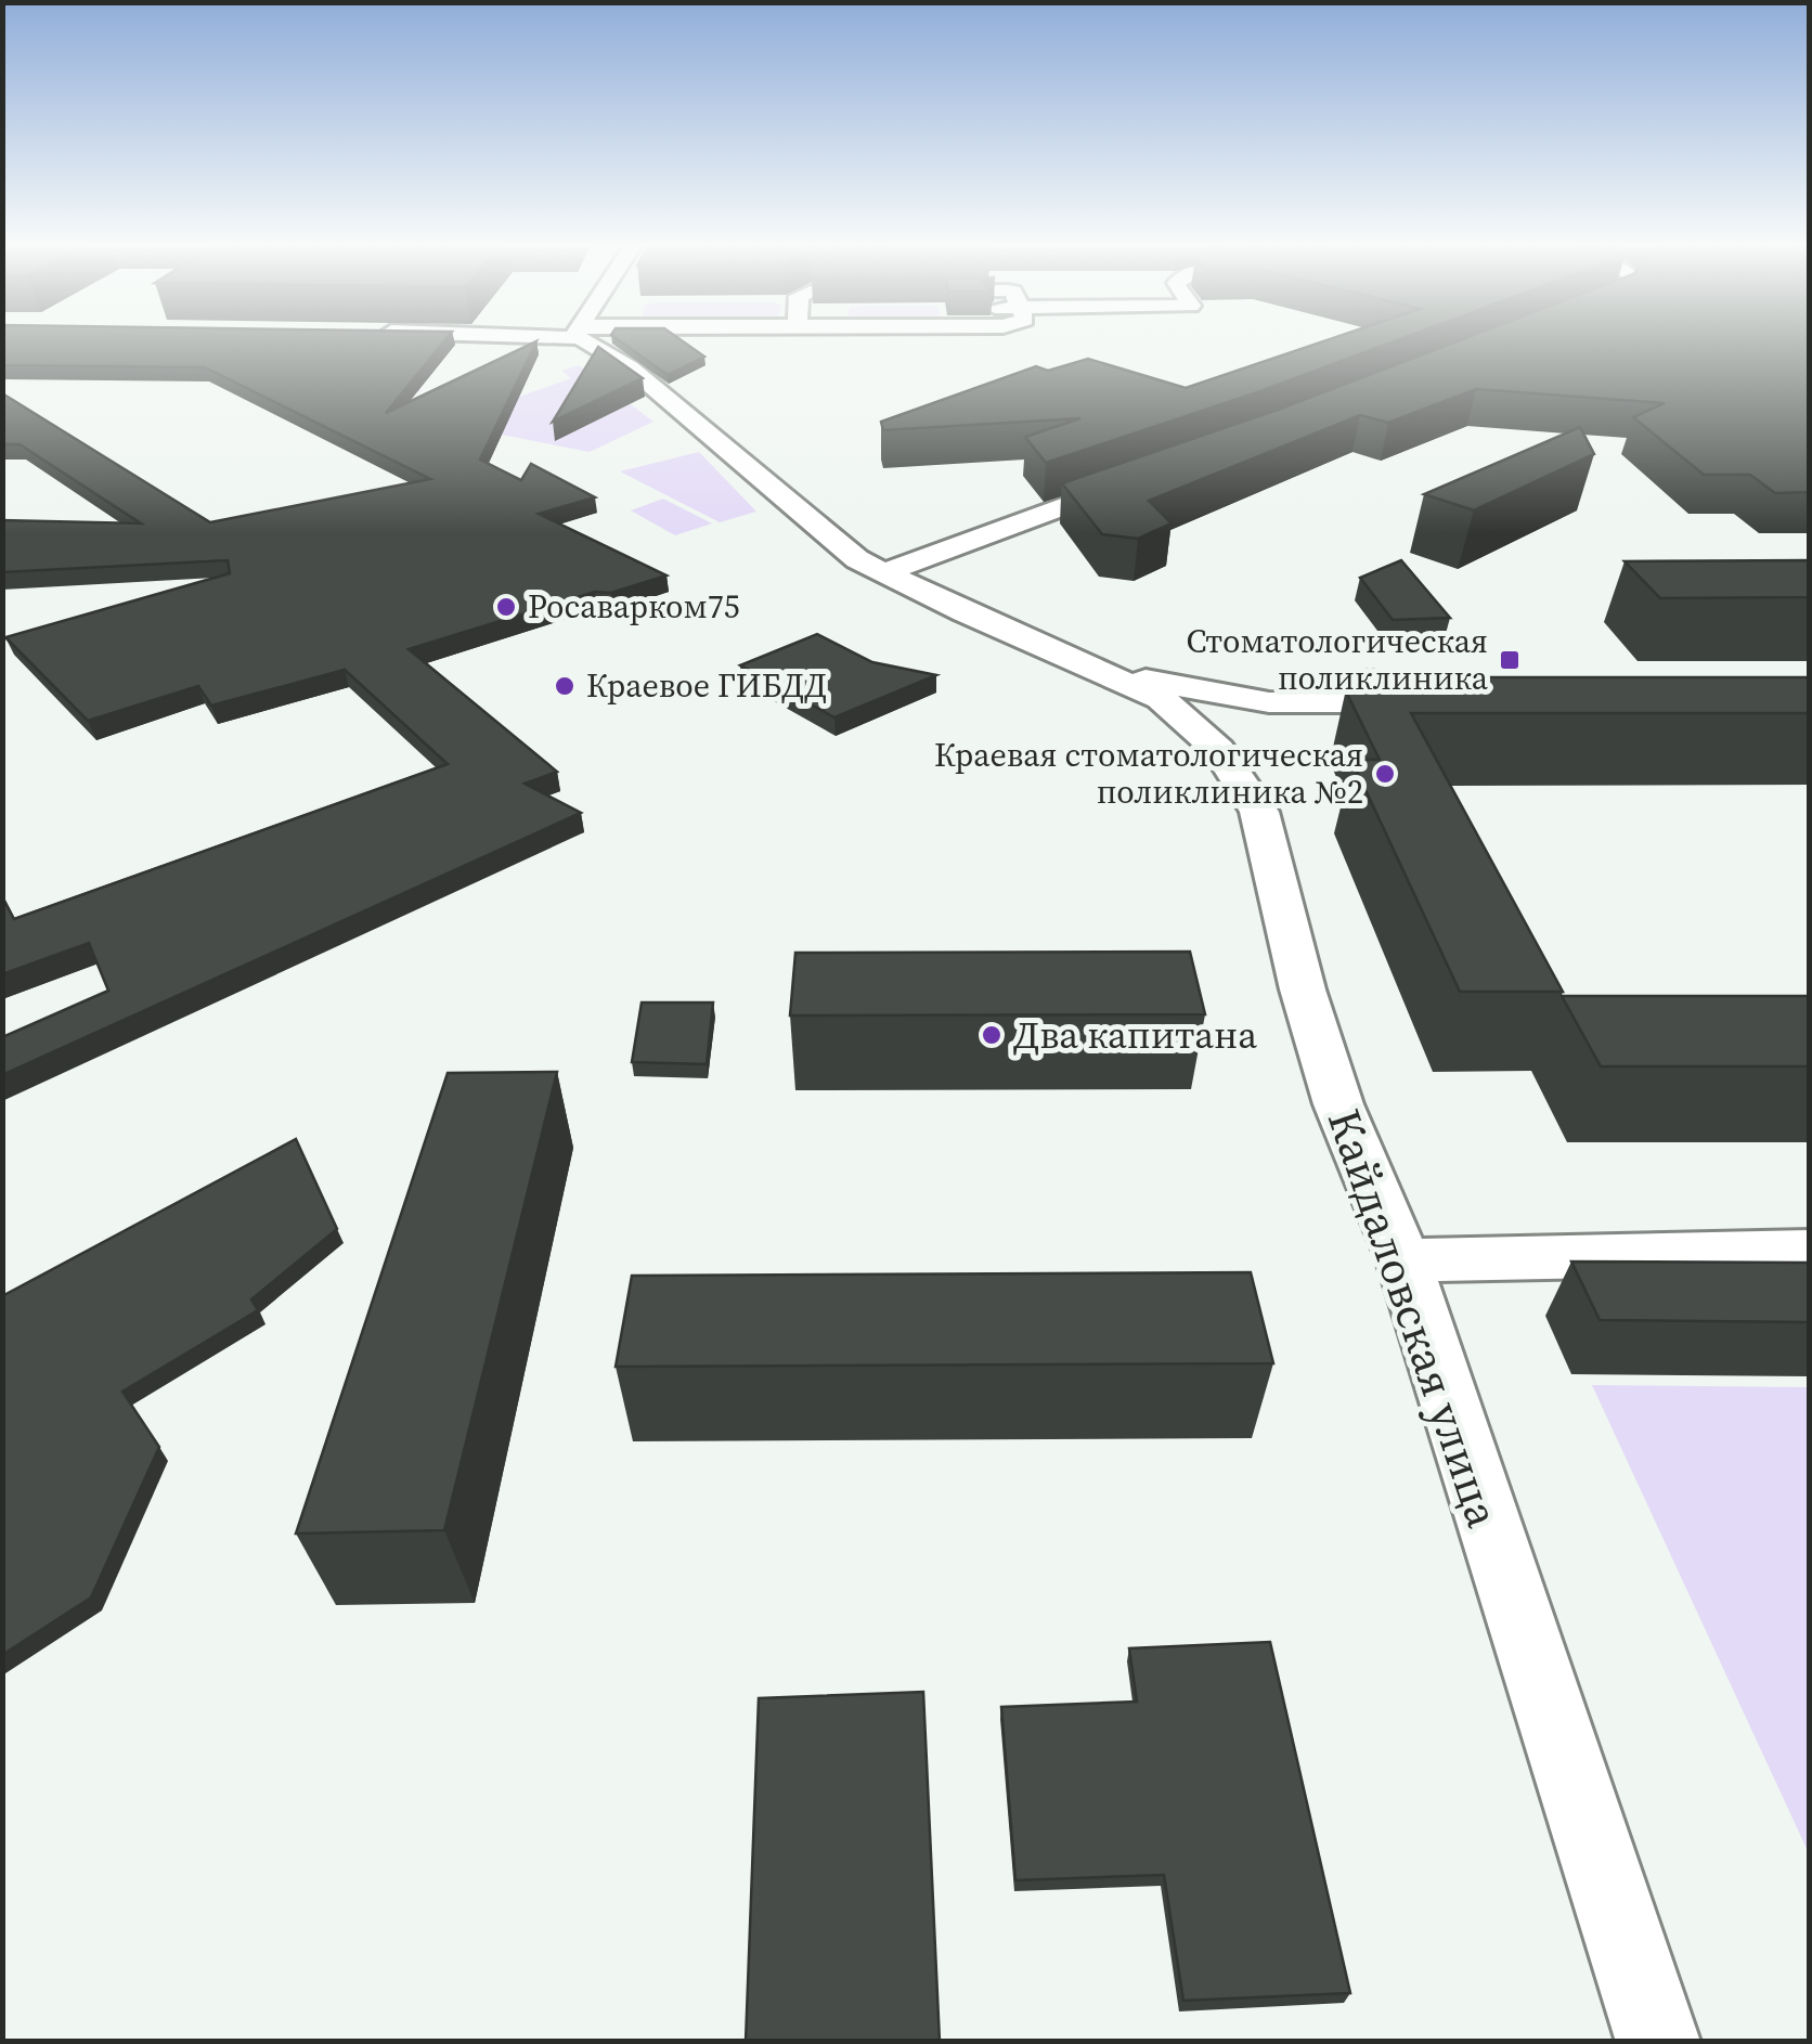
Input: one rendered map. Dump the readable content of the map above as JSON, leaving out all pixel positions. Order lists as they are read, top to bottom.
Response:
{
  "streets": {
    "street": ["Кайдаловская улица"]
  },
  "places": {
    "other": [
      "Росаварком75",
      "Краевое ГИБДД",
      "Краевая стоматологическая поликлиника №2",
      "Два капитана"
    ],
    "transit": ["Стоматологическая поликлиника"]
  }
}
